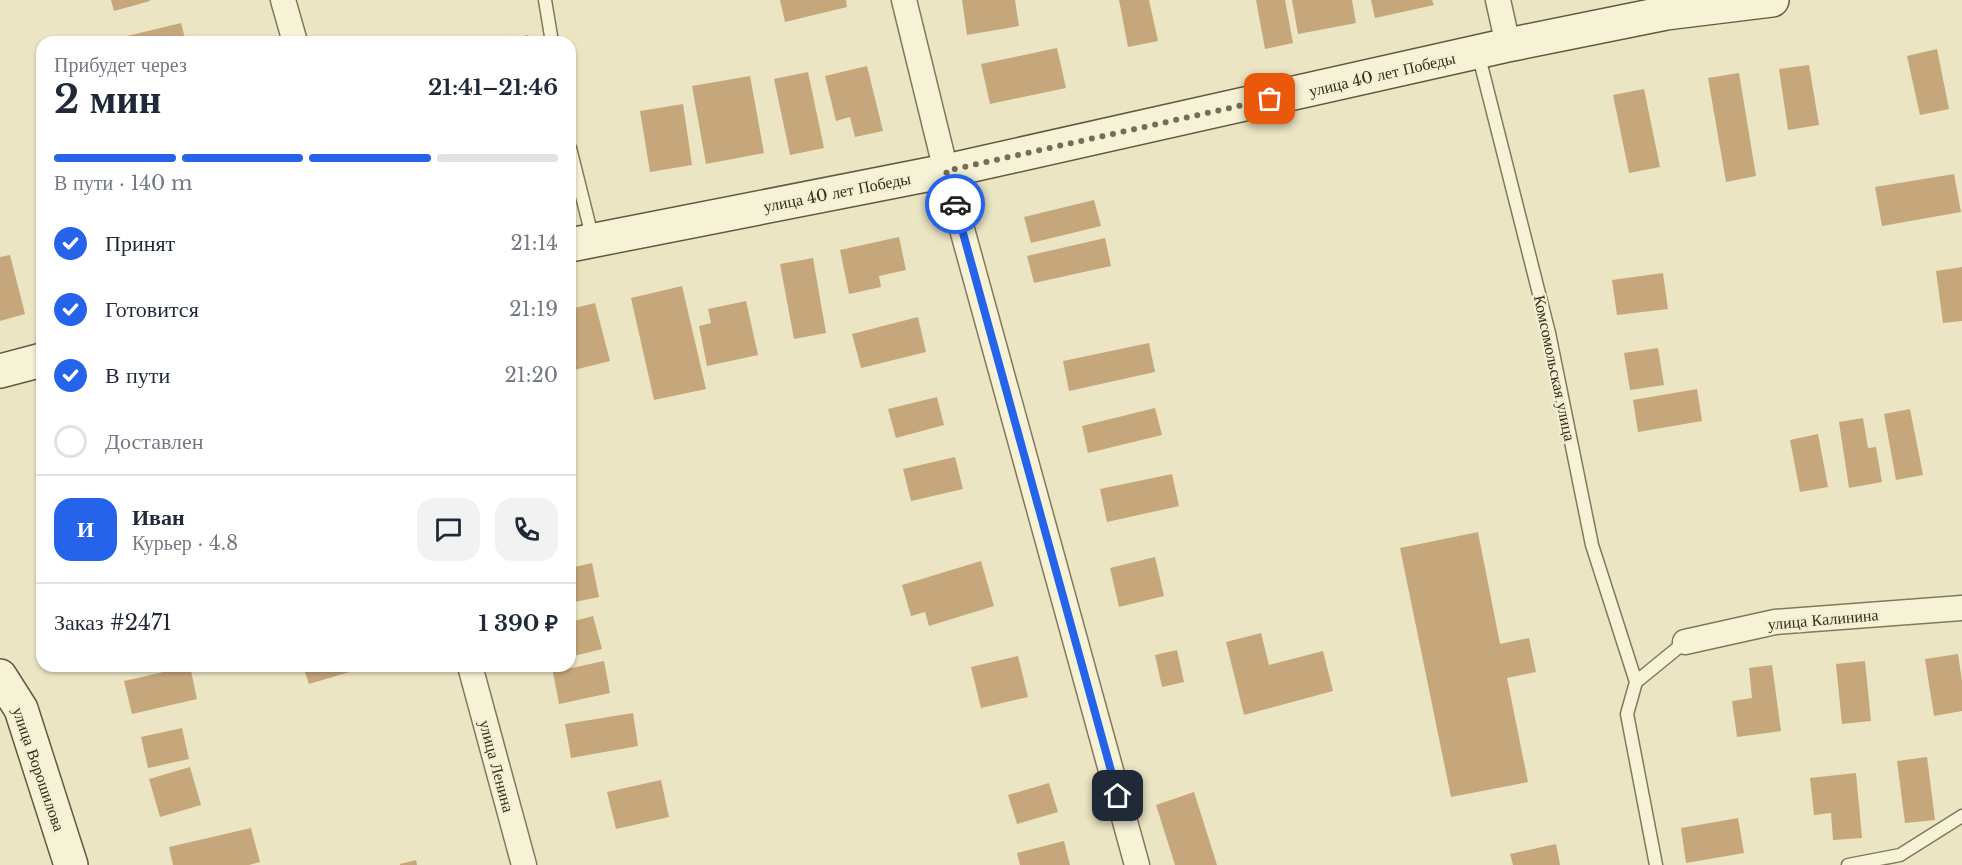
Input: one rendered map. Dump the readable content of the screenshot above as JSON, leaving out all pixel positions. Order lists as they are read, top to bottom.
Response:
{
  "streets": {
    "main road": ["улица 40 лет Победы", "улица Ворошилова"],
    "street": ["Комсомольская улица", "улица Калинина", "улица Ленина"]
  },
  "crossings": [
    ["улица 40 лет Победы", "Комсомольская улица"]
  ],
  "page": {
    "heading": ["2 мин", "Прибудет через", "21:41–21:46"],
    "panel": [
      "Иван",
      "Курьер · 4.8",
      "Заказ #2471",
      "1 390 ₽"
    ],
    "bar": "В пути · 140 m",
    "list": [
      ["Принят", "21:14"],
      ["Готовится", "21:19"],
      ["В пути", "21:20"],
      "Доставлен"
    ],
    "round": "И"
  }
}
